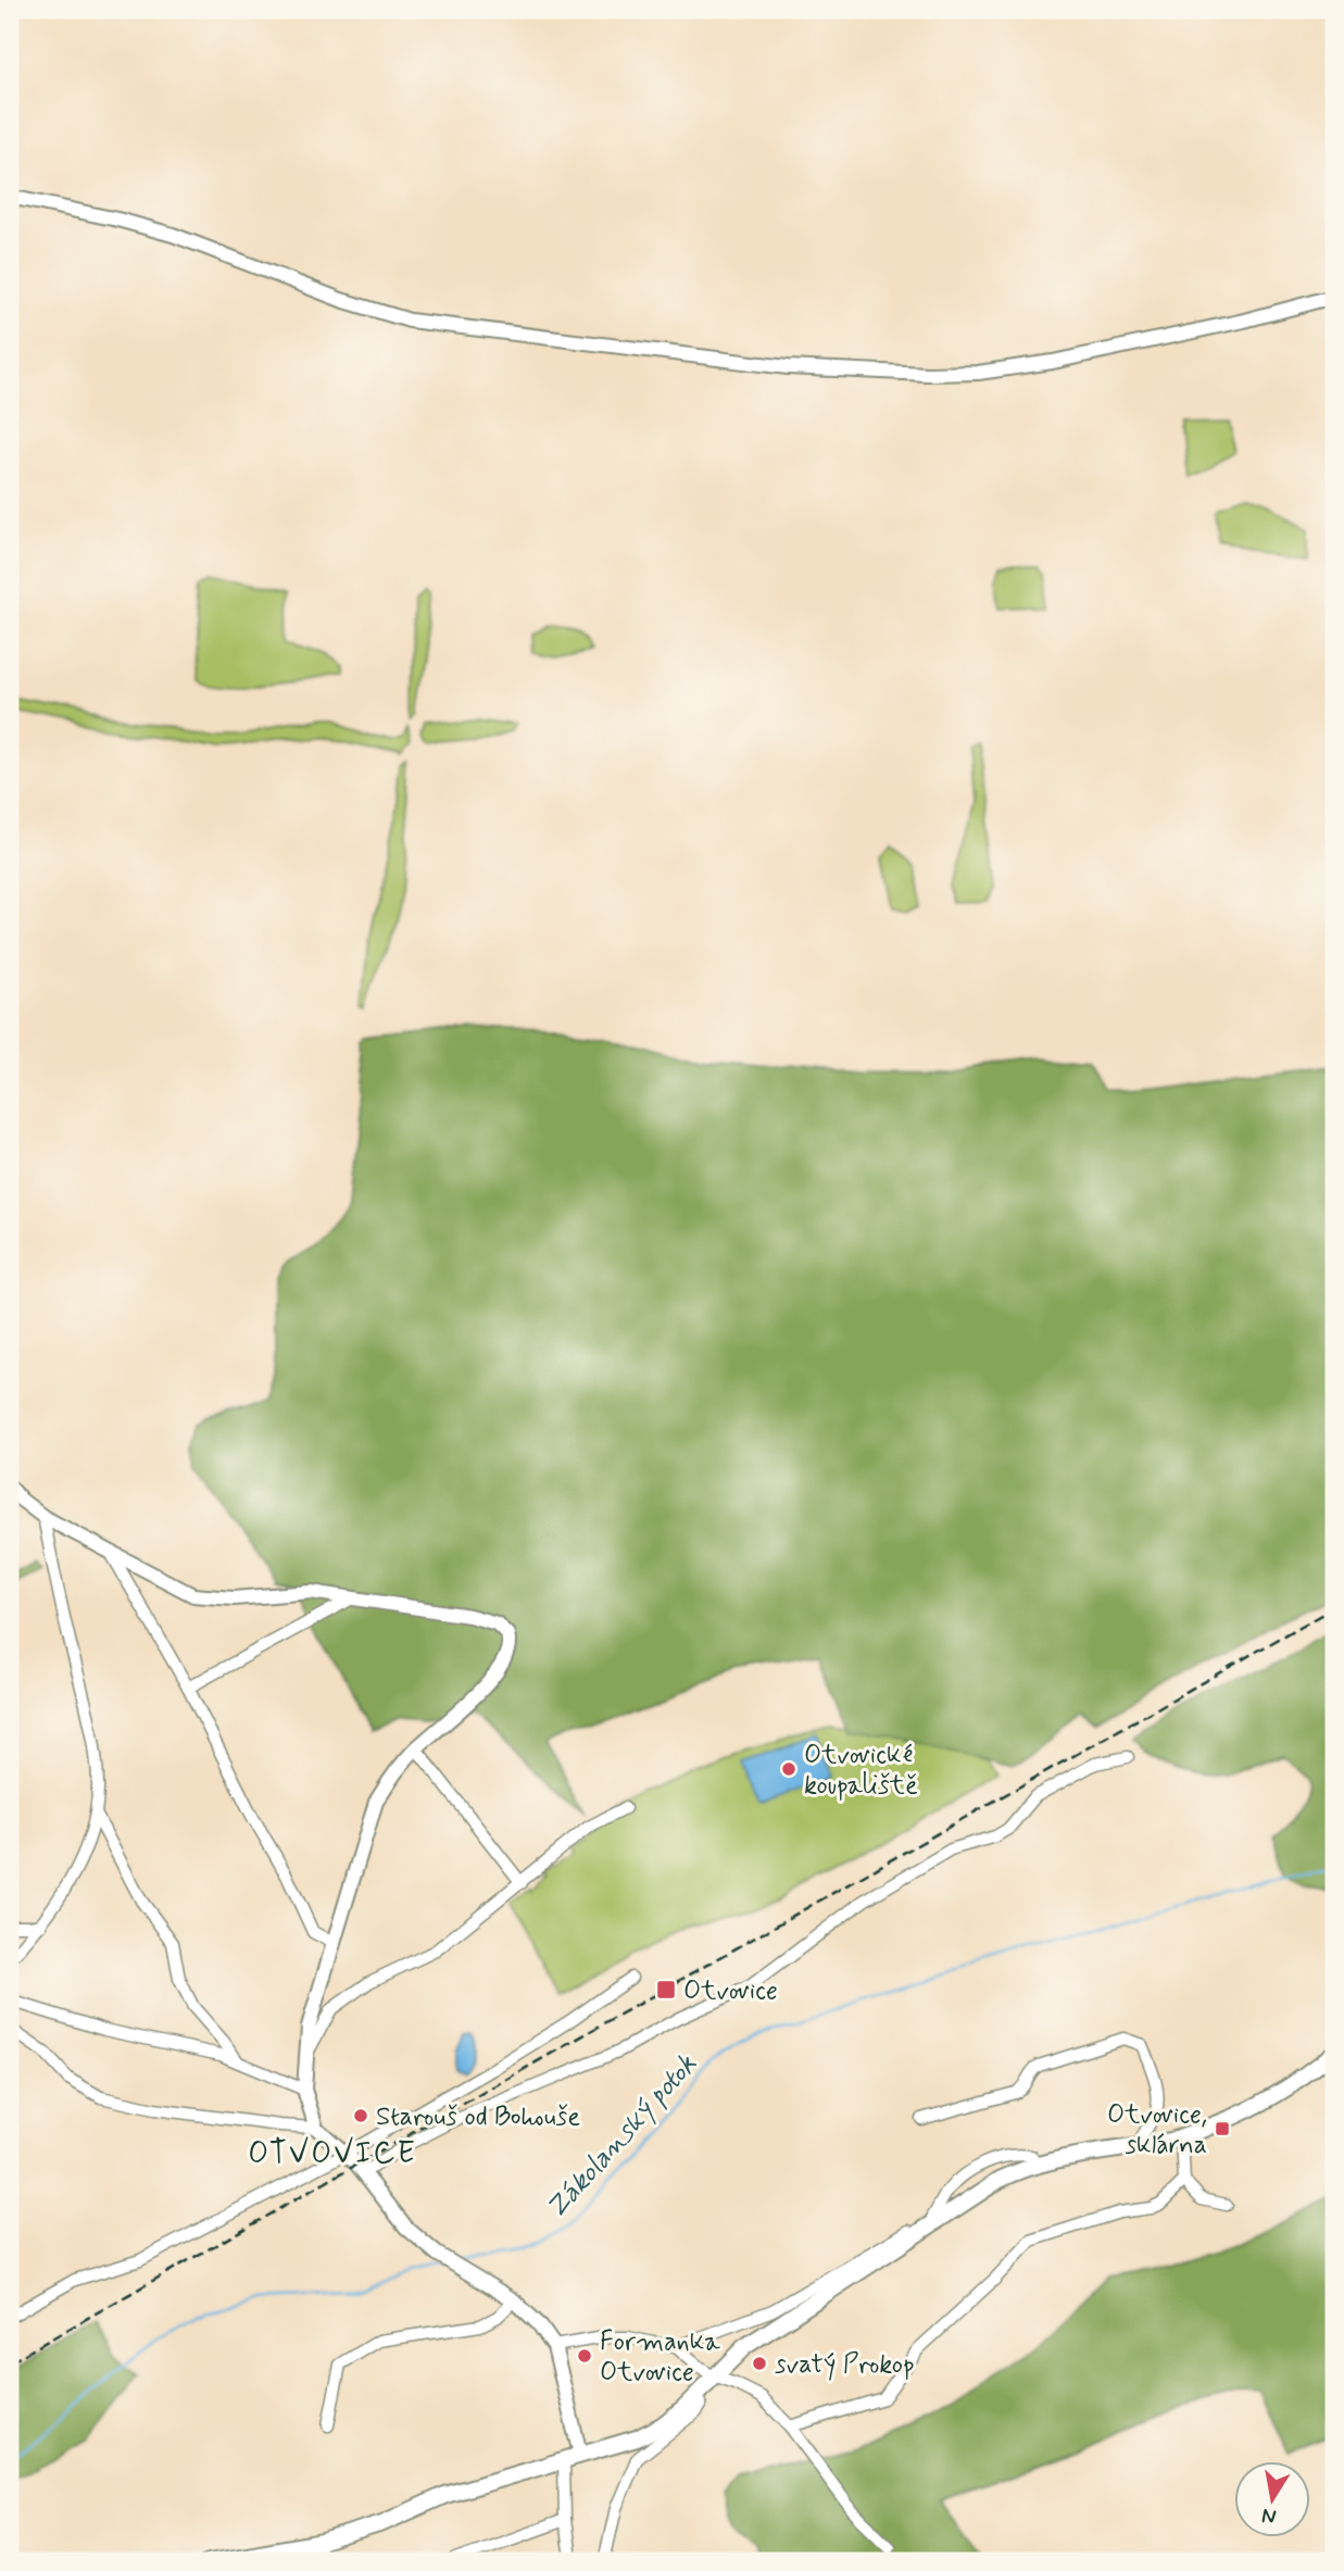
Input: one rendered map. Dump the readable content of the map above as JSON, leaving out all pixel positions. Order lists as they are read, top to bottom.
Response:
{
  "districts": ["OTVOVICE"],
  "water": ["Zákolanský potok"],
  "places": {
    "other": [
      "Otvovické koupaliště",
      "Starouš od Bohouše",
      "Formanka Otvovice",
      "svatý Prokop"
    ],
    "transit": ["Otvovice", "Otvovice, sklárna"]
  },
  "north": "bottom"
}
